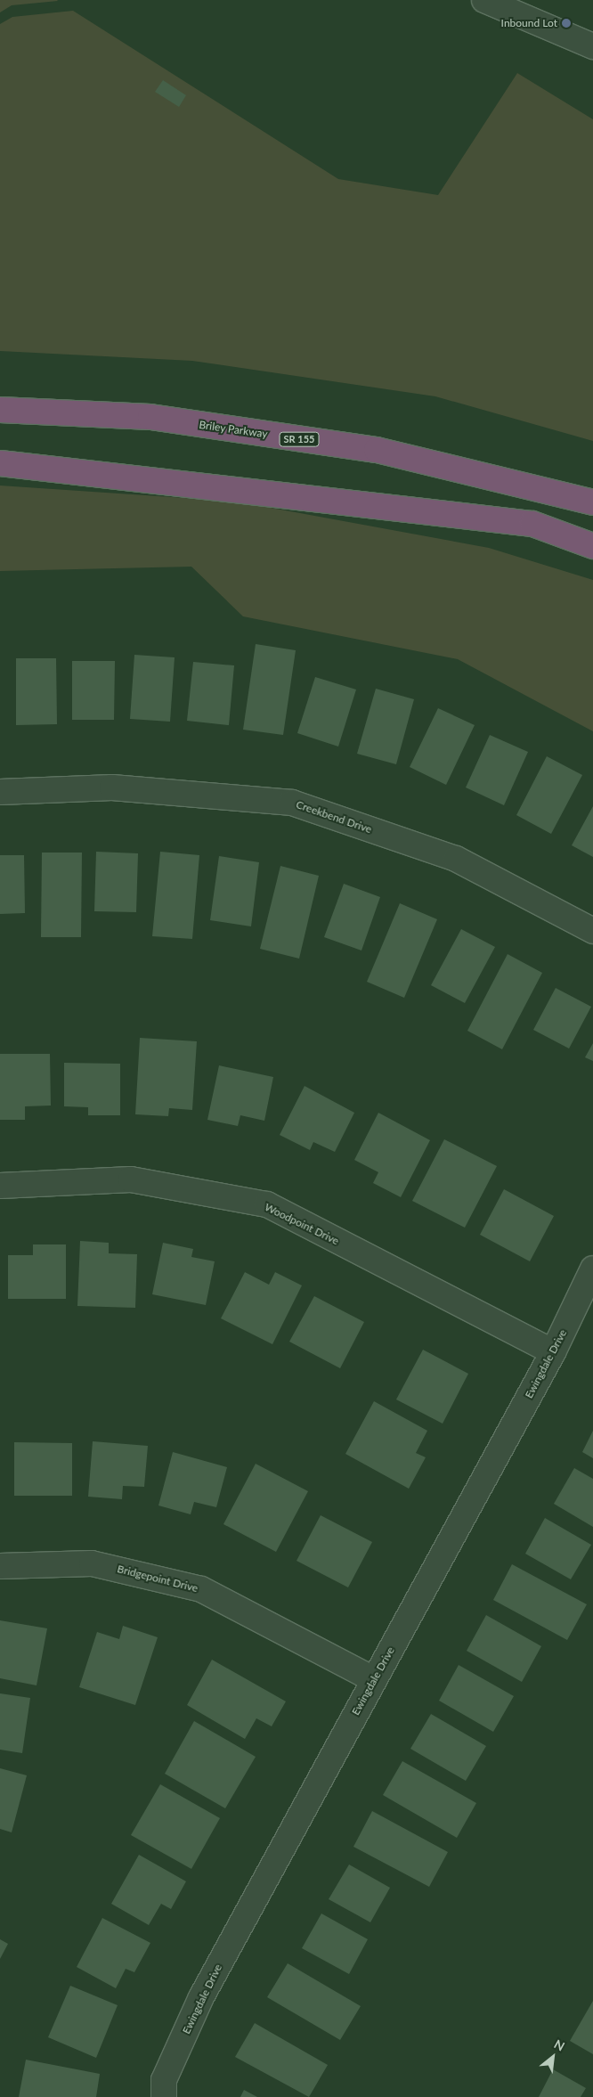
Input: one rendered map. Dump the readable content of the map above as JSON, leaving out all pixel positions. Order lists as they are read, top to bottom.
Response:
{
  "streets": {
    "highway": ["Briley Parkway", "SR 155"],
    "street": [
      "Creekbend Drive",
      "Woodpoint Drive",
      "Ewingdale Drive",
      "Bridgepoint Drive"
    ]
  },
  "crossings": [
    ["Woodpoint Drive", "Ewingdale Drive"],
    ["Ewingdale Drive", "Bridgepoint Drive"]
  ],
  "places": ["Inbound Lot"],
  "north": "top right"
}
